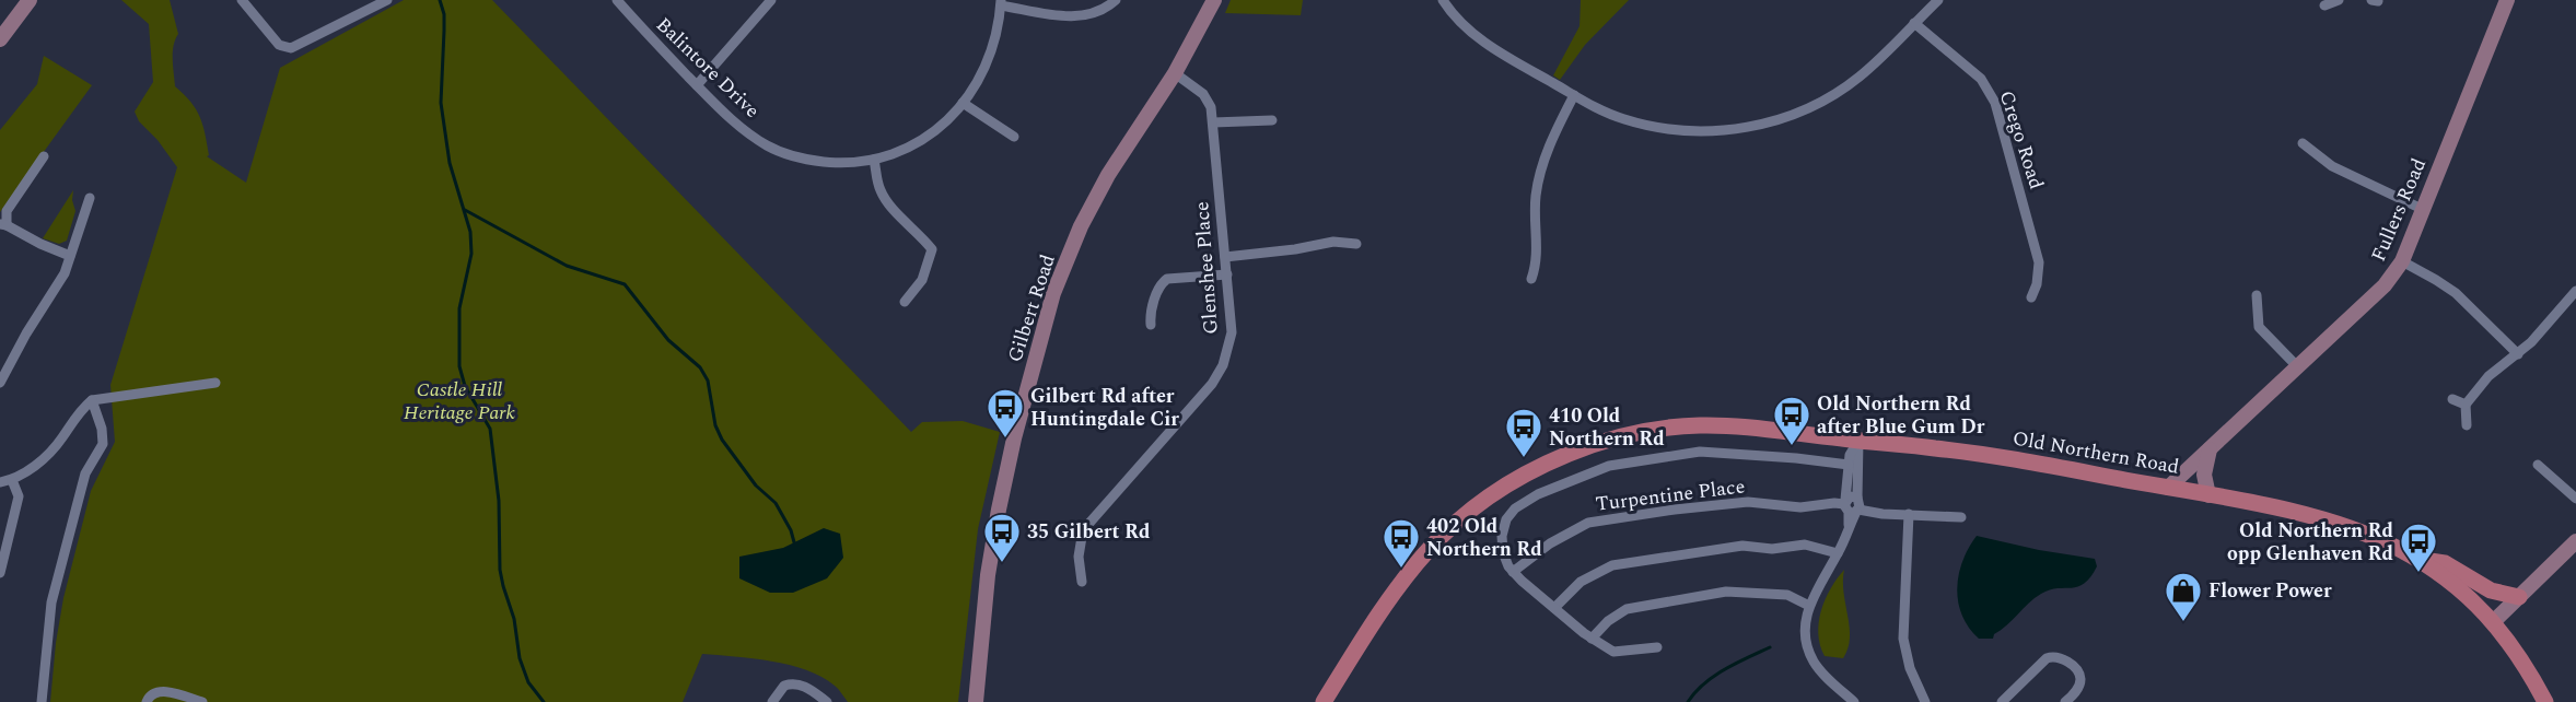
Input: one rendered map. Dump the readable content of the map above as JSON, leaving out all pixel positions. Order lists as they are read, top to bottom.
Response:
{
  "streets": {
    "main road": ["Fullers Road", "Gilbert Road", "Old Northern Road"],
    "street": [
      "Balintore Drive",
      "Crego Road",
      "Glenshee Place",
      "Turpentine Place"
    ]
  },
  "crossings": [
    ["Fullers Road", "Old Northern Road"],
    ["Glenshee Place", "Gilbert Road"]
  ],
  "parks": ["Castle Hill Heritage Park"],
  "places": {
    "bus stop": [
      "Gilbert Rd after Huntingdale Cir",
      "Old Northern Rd after Blue Gum Dr",
      "410 Old Northern Rd",
      "35 Gilbert Rd",
      "402 Old Northern Rd",
      "Old Northern Rd opp Glenhaven Rd"
    ],
    "shop": ["Flower Power"]
  }
}
